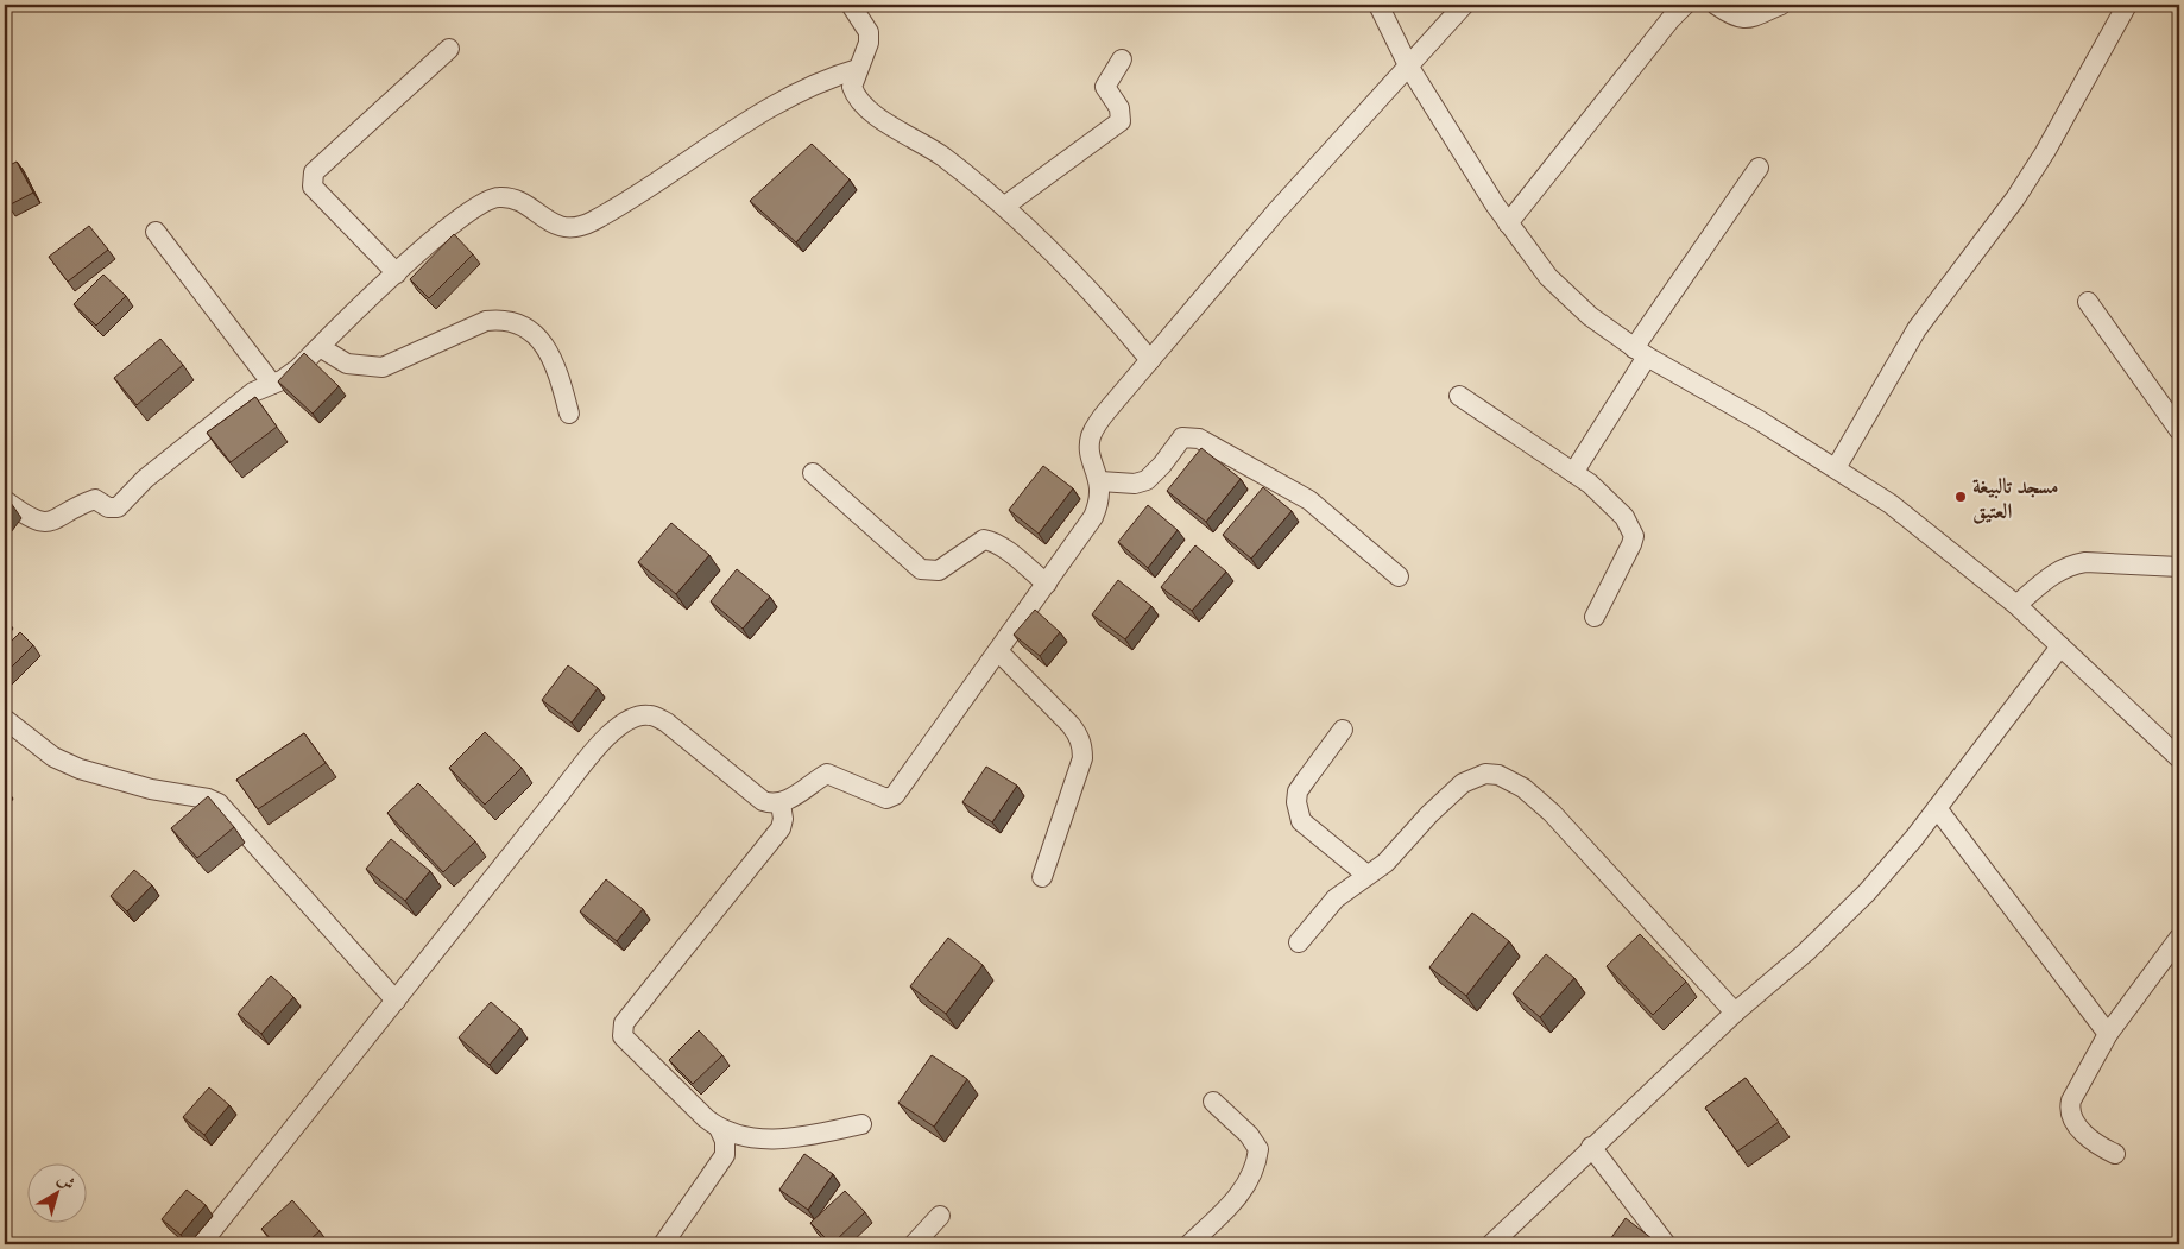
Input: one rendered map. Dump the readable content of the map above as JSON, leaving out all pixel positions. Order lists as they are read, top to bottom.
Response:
{
  "places": ["مسجد تالبيغة العتيق"],
  "north": "top right"
}
